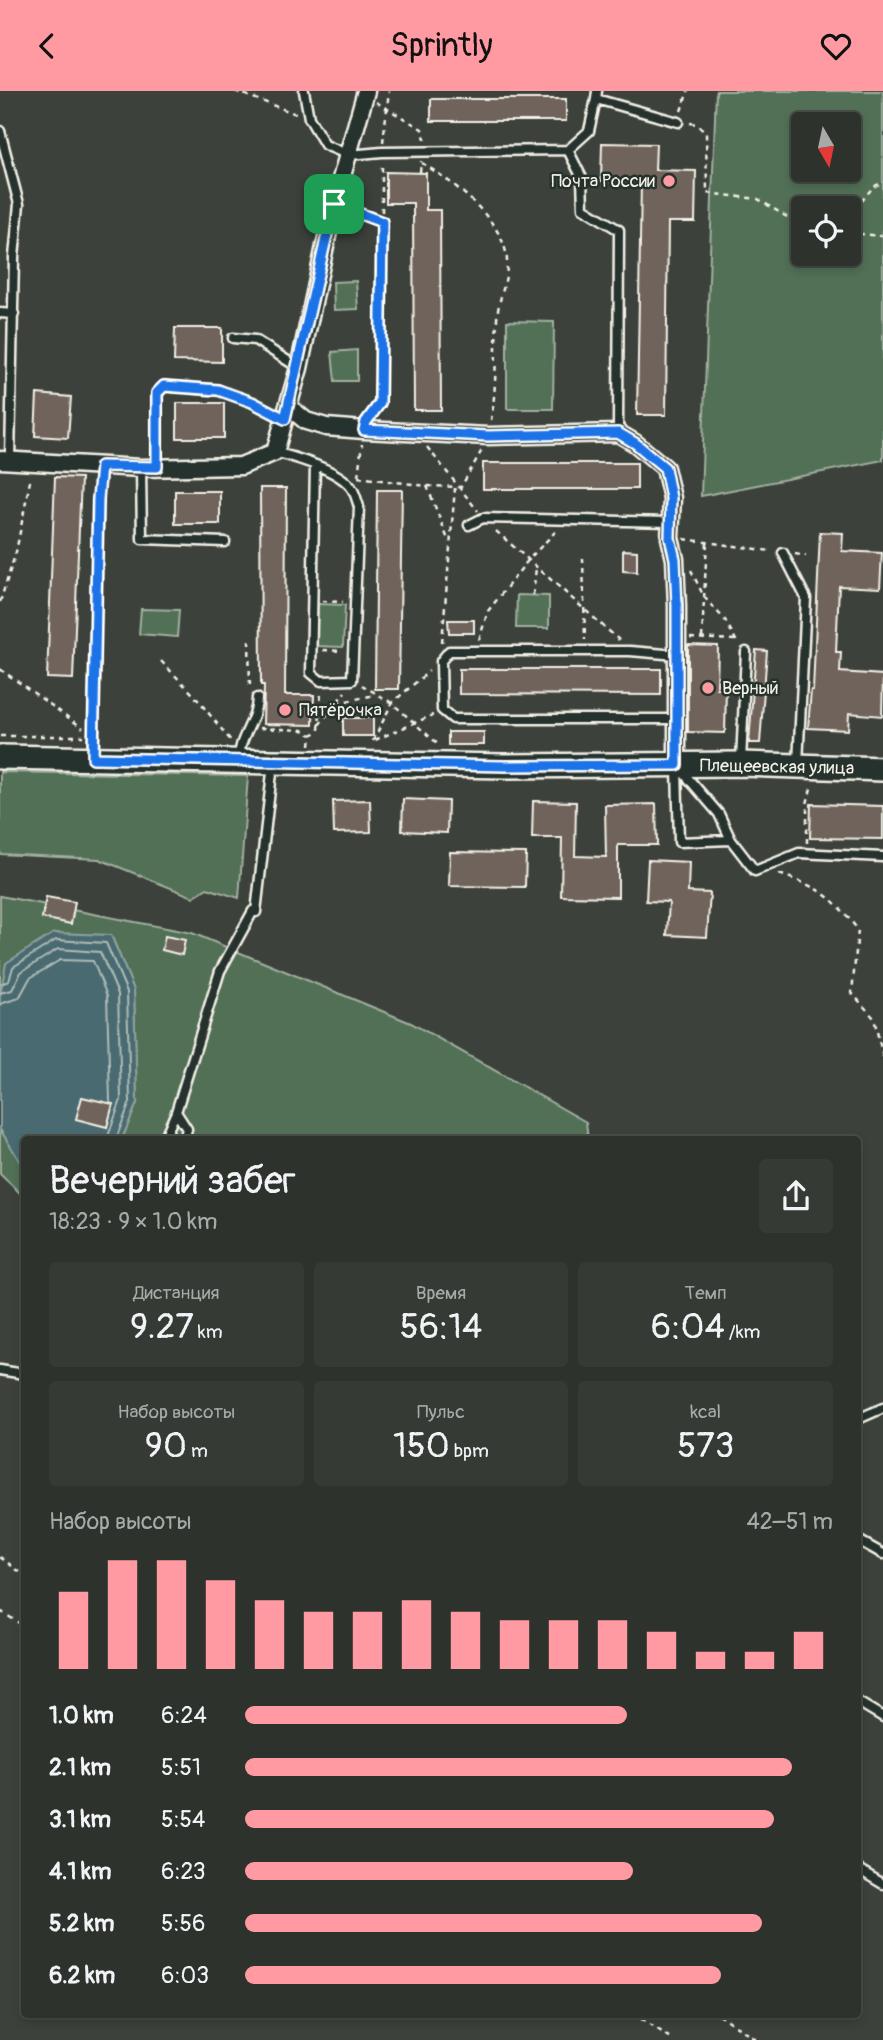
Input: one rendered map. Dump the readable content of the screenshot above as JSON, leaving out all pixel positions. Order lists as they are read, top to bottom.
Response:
{
  "streets": {
    "street": ["Плещеевская улица"]
  },
  "places": ["Почта России", "Верный", "Пятёрочка"],
  "north": "bottom",
  "page": {
    "header": "Sprintly",
    "heading": ["Вечерний забег", "18:23 · 9 × 1.0 km"],
    "stats": [
      ["Дистанция", "9.27 km"],
      ["Время", "56:14"],
      ["Темп", "6:04 /km"],
      ["Набор высоты", "90 m"],
      ["Пульс", "150 bpm"],
      ["kcal", "573"]
    ],
    "chart": ["Набор высоты", "42–51 m"],
    "list": [
      {
        "name": "1.0 km",
        "note": "6:24"
      },
      {
        "name": "2.1 km",
        "note": "5:51"
      },
      {
        "name": "3.1 km",
        "note": "5:54"
      },
      {
        "name": "4.1 km",
        "note": "6:23"
      },
      {
        "name": "5.2 km",
        "note": "5:56"
      },
      {
        "name": "6.2 km",
        "note": "6:03"
      }
    ]
  }
}
